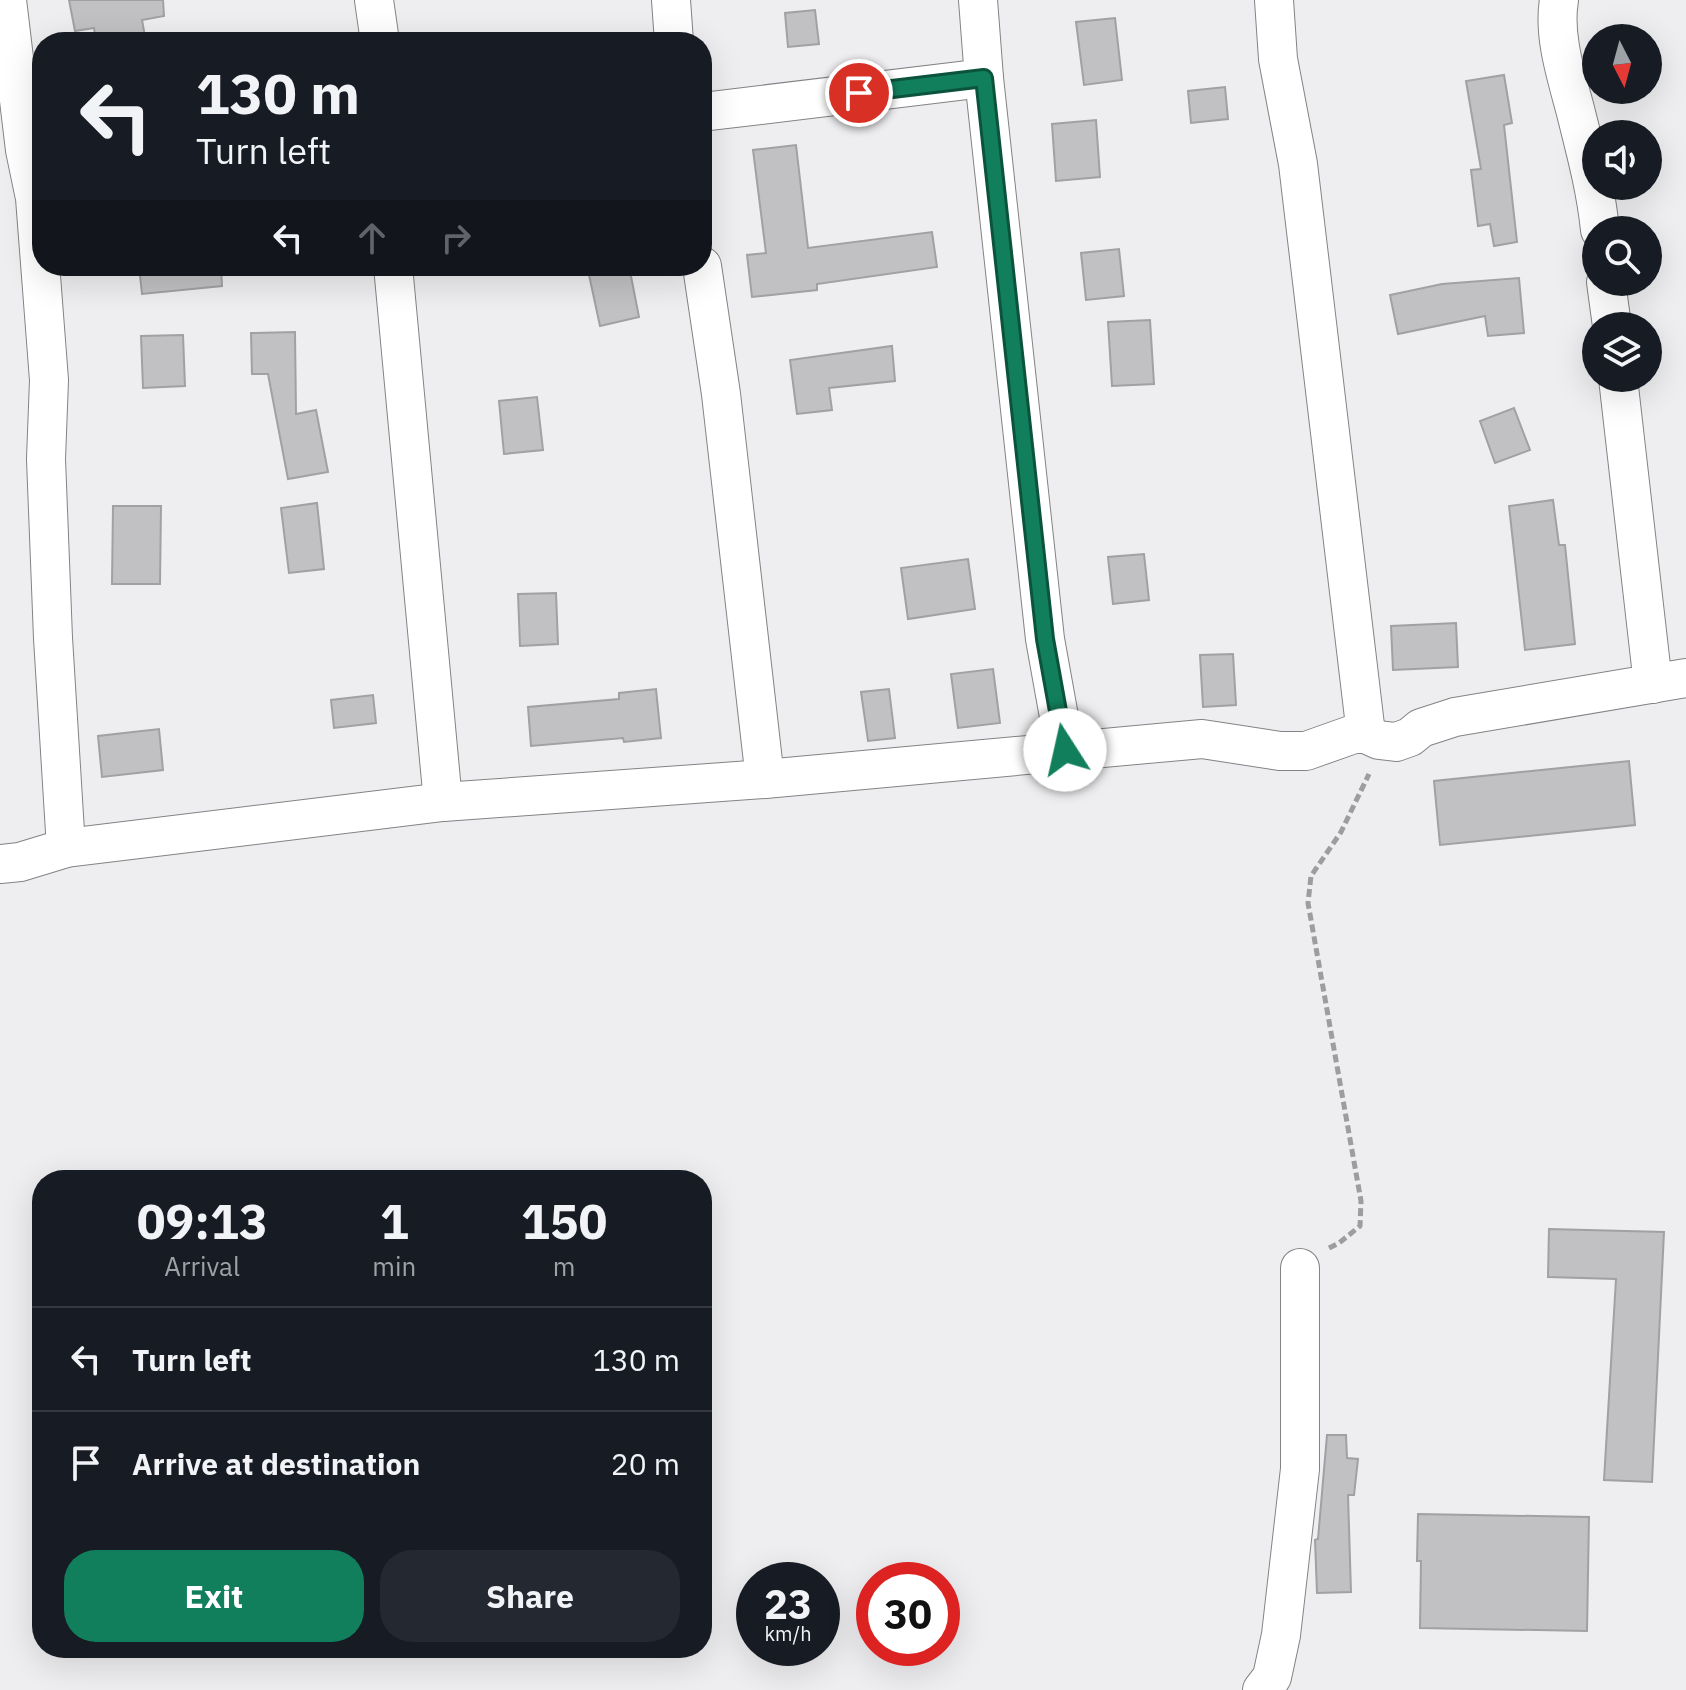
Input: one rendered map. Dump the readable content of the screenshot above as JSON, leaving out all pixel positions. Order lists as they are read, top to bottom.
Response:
{
  "north": "bottom",
  "page": {
    "turn": ["130 m", "Turn left"],
    "eta": [
      "09:13",
      "Arrival",
      "1",
      "min",
      "150",
      "m"
    ],
    "list": [
      {
        "name": "Turn left",
        "value": "130 m"
      },
      {
        "name": "Arrive at destination",
        "value": "20 m"
      }
    ],
    "buttons": ["Exit", "Share"],
    "speed": "23 km/h",
    "limit": "30"
  }
}
